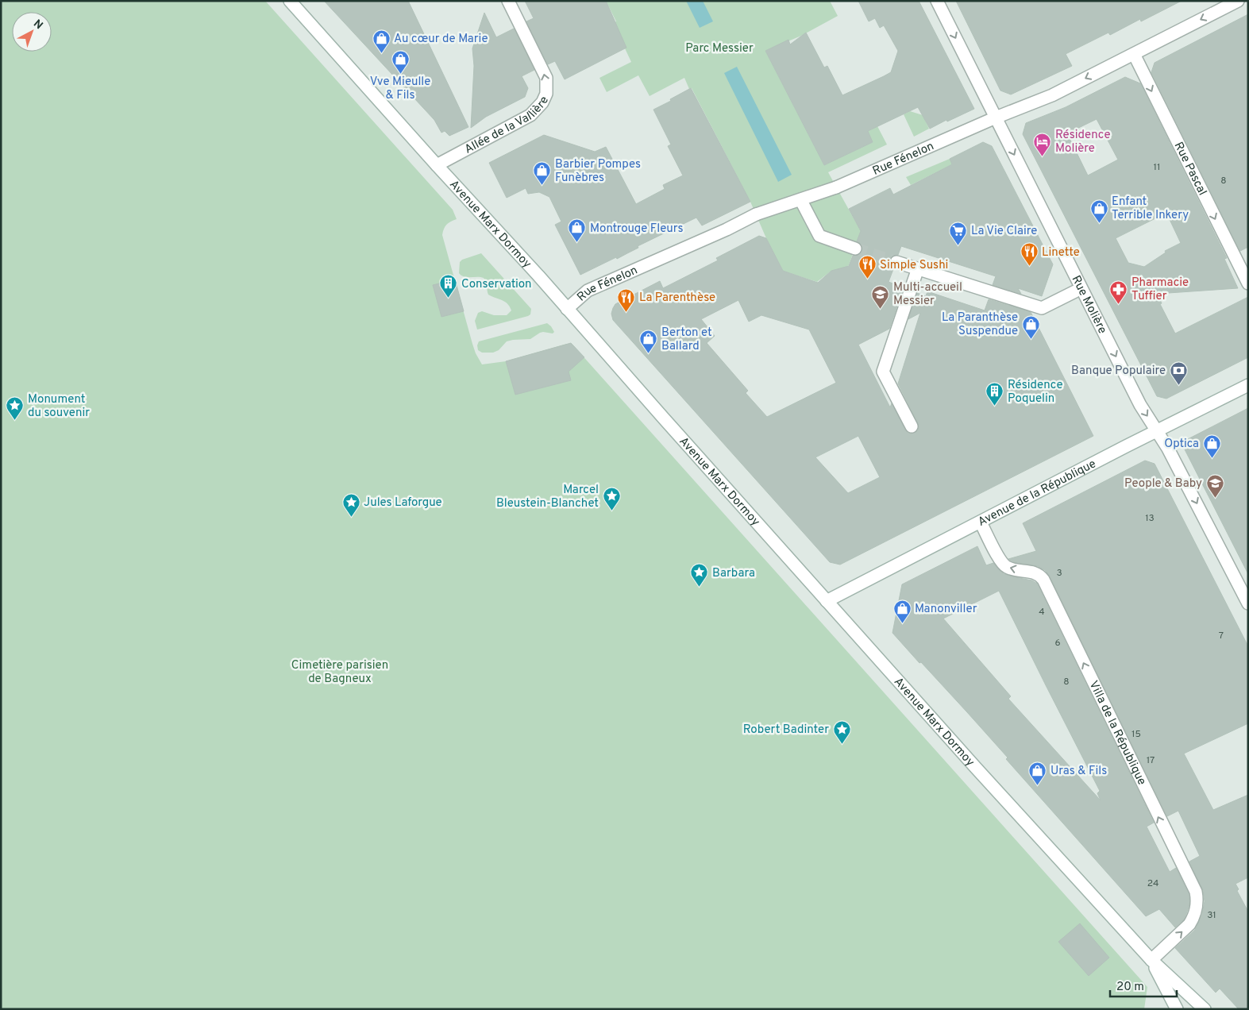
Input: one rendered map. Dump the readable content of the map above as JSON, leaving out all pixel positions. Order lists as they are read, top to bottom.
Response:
{
  "streets": {
    "street": [
      "Allée de la Vallière",
      "Rue Fénelon",
      "Rue Pascal",
      "Avenue Marx Dormoy",
      "Rue Molière",
      "Avenue de la République",
      "Villa de la République"
    ]
  },
  "crossings": [
    ["Allée de la Vallière", "Avenue Marx Dormoy"],
    ["Rue Fénelon", "Rue Pascal"],
    ["Rue Fénelon", "Avenue Marx Dormoy"],
    ["Rue Fénelon", "Rue Molière"],
    ["Avenue Marx Dormoy", "Avenue de la République"],
    ["Avenue Marx Dormoy", "Villa de la République"],
    ["Rue Molière", "Avenue de la République"],
    ["Avenue de la République", "Villa de la République"]
  ],
  "one_way": [
    "Rue Fénelon",
    "Rue Pascal",
    "Rue Molière",
    "Villa de la République"
  ],
  "parks": ["Parc Messier", "Cimetière parisien de Bagneux"],
  "places": {
    "shop": [
      "Au cœur de Marie",
      "Vve Mieulle & Fils",
      "Barbier Pompes Funèbres",
      "Enfant Terrible Inkery",
      "Montrouge Fleurs",
      "La Paranthèse Suspendue",
      "Berton et Ballard",
      "Optica",
      "Manonviller",
      "Uras & Fils"
    ],
    "hotel": ["Résidence Molière"],
    "supermarket": ["La Vie Claire"],
    "restaurant": ["Linette", "Simple Sushi", "La Parenthèse"],
    "building": ["Conservation", "Résidence Poquelin"],
    "pharmacy": ["Pharmacie Tuffier"],
    "school or university": ["Multi-accueil Messier", "People & Baby"],
    "bank": ["Banque Populaire"],
    "place": [
      "Monument du souvenir",
      "Marcel Bleustein-Blanchet",
      "Jules Laforgue",
      "Barbara",
      "Robert Badinter"
    ]
  },
  "house_numbers": [
    "11",
    "8",
    "13",
    "3",
    "4",
    "7",
    "6",
    "8",
    "15",
    "17",
    "24",
    "31"
  ],
  "scale_bar": "20 m",
  "north": "top right"
}
